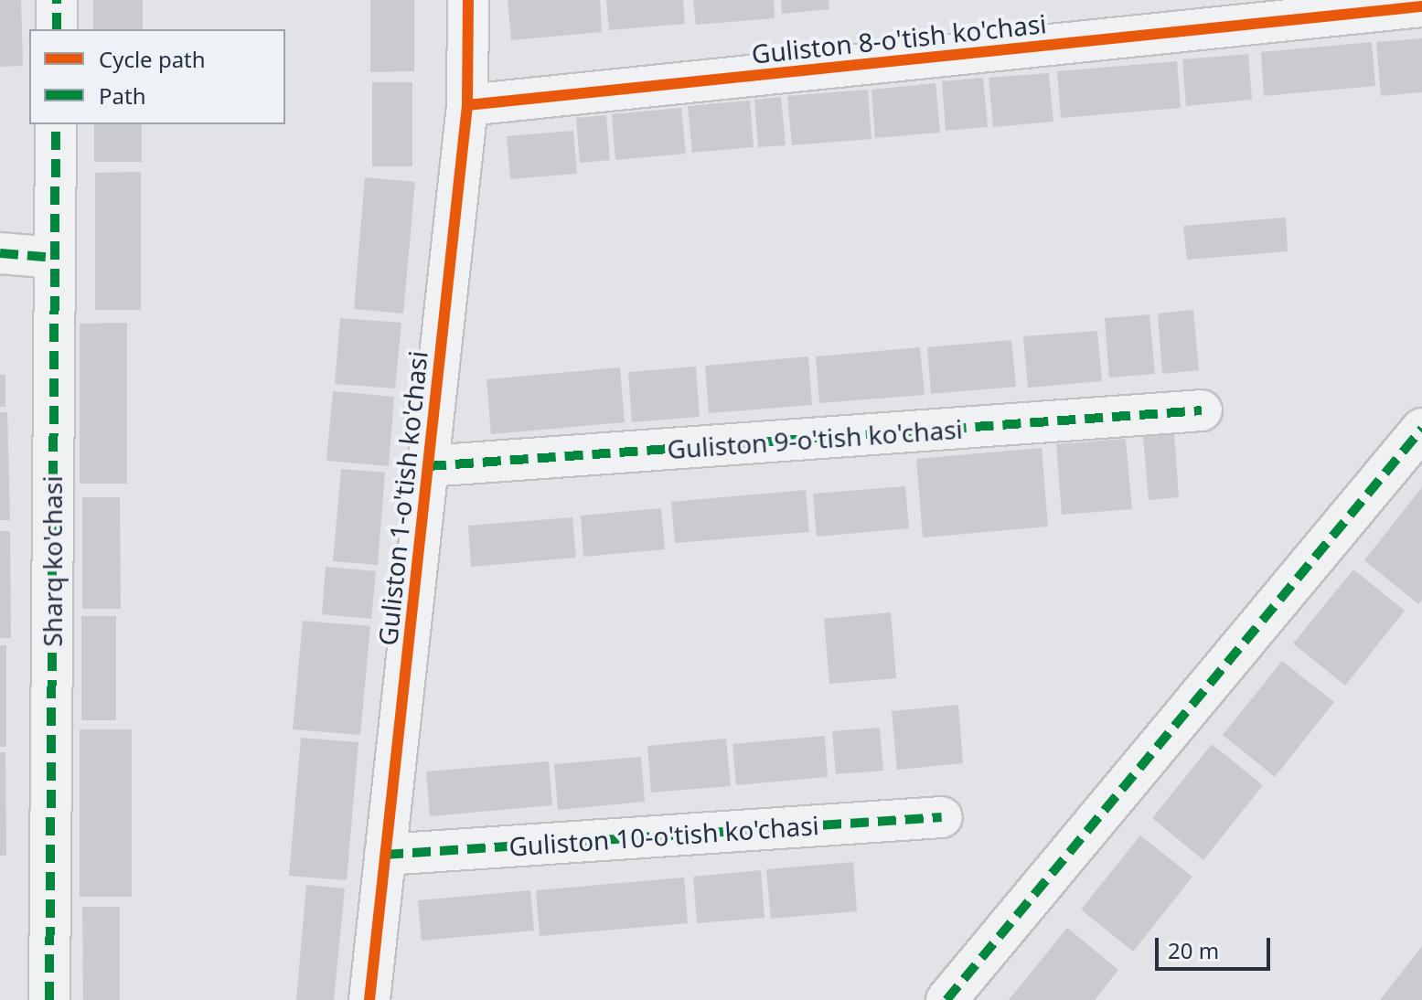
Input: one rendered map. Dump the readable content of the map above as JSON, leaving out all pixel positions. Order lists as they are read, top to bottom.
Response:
{
  "streets": {
    "street": [
      "Guliston 8-o'tish ko'chasi",
      "Guliston 9-o'tish ko'chasi",
      "Guliston 1-o'tish ko'chasi",
      "Sharq ko'chasi",
      "Guliston 10-o'tish ko'chasi"
    ]
  },
  "crossings": [
    ["Guliston 8-o'tish ko'chasi", "Guliston 1-o'tish ko'chasi"],
    ["Guliston 9-o'tish ko'chasi", "Guliston 1-o'tish ko'chasi"],
    ["Guliston 1-o'tish ko'chasi", "Guliston 10-o'tish ko'chasi"]
  ],
  "legend": ["Cycle path", "Path"],
  "scale_bar": "20 m"
}
